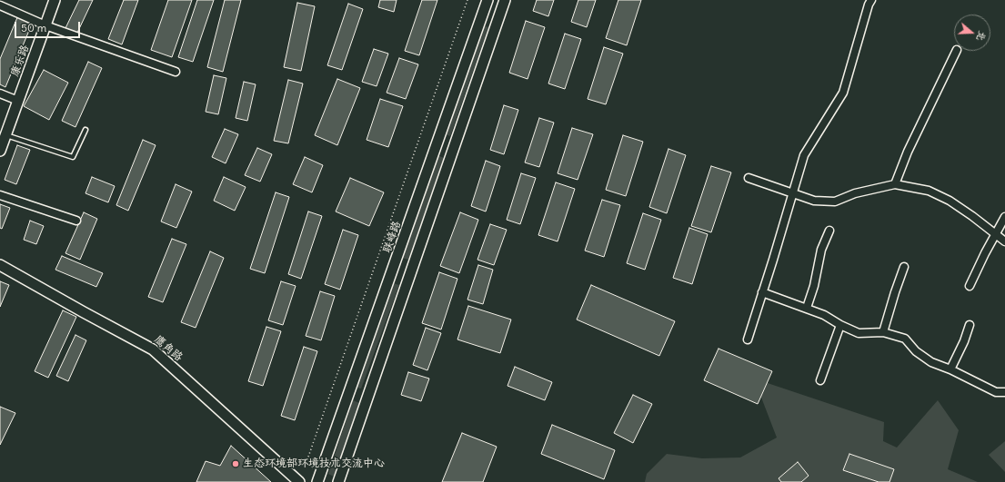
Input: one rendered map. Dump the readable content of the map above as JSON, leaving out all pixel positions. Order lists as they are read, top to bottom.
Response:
{
  "streets": {
    "main road": ["康乐路", "联峰路", "鹰角路"]
  },
  "places": ["生态环境部环境技术交流中心"],
  "scale_bar": "50 m",
  "north": "right"
}
